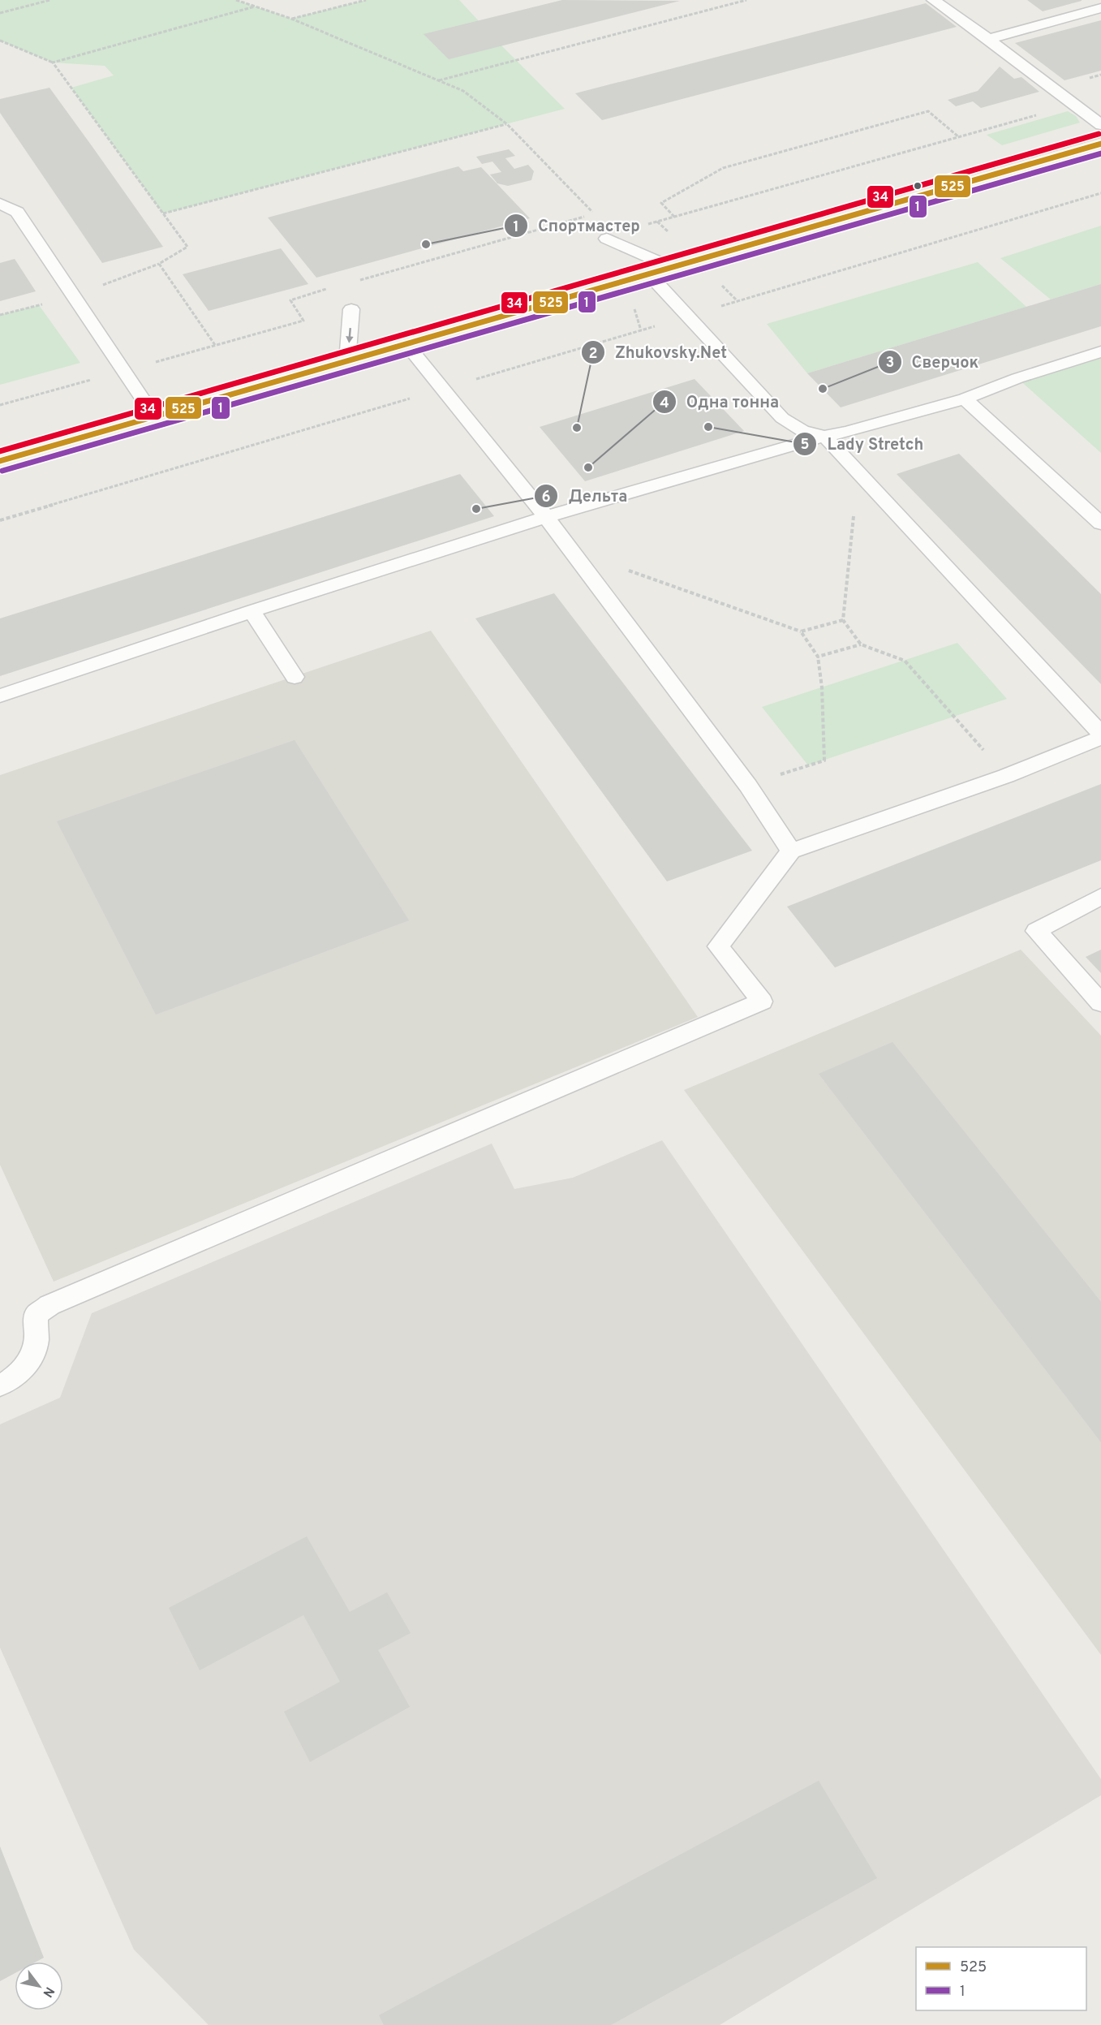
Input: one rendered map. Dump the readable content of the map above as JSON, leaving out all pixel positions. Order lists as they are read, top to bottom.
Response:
{
  "places": [
    "Спортмастер",
    "Сверчок",
    "Lady Stretch",
    "Zhukovsky.Net",
    "Одна тонна",
    "Дельта"
  ],
  "lines": ["transit line 34", "transit line 525", "transit line 1"],
  "legend": ["525", "1"],
  "north": "bottom right"
}
